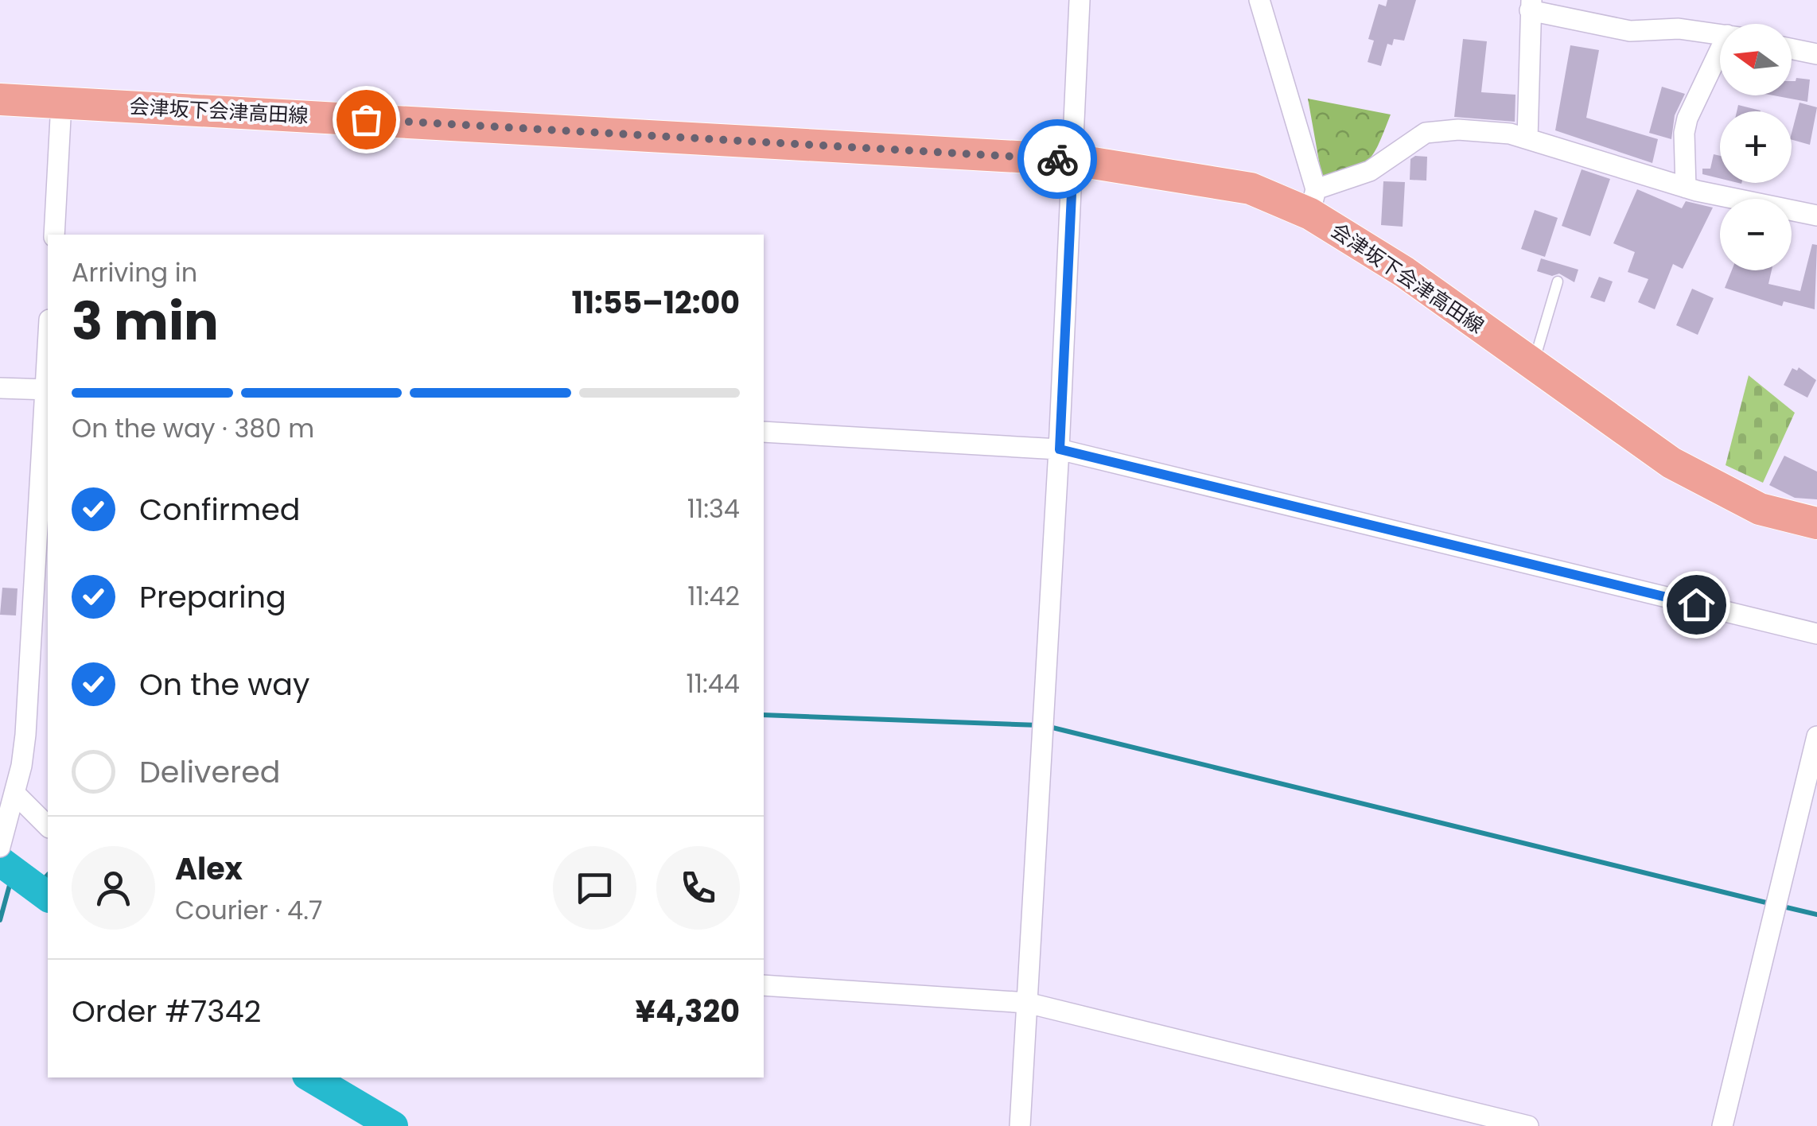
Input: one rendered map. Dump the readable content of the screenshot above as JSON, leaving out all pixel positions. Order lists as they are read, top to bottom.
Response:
{
  "streets": {
    "main road": ["会津坂下会津高田線"]
  },
  "north": "left",
  "page": {
    "map_buttons": ["+", "−"],
    "heading": ["3 min", "Arriving in", "11:55–12:00"],
    "panel": [
      "Alex",
      "Courier · 4.7",
      "Order #7342",
      "¥4,320"
    ],
    "bar": "On the way · 380 m",
    "list": [
      ["Confirmed", "11:34"],
      ["Preparing", "11:42"],
      ["On the way", "11:44"],
      "Delivered"
    ]
  }
}
